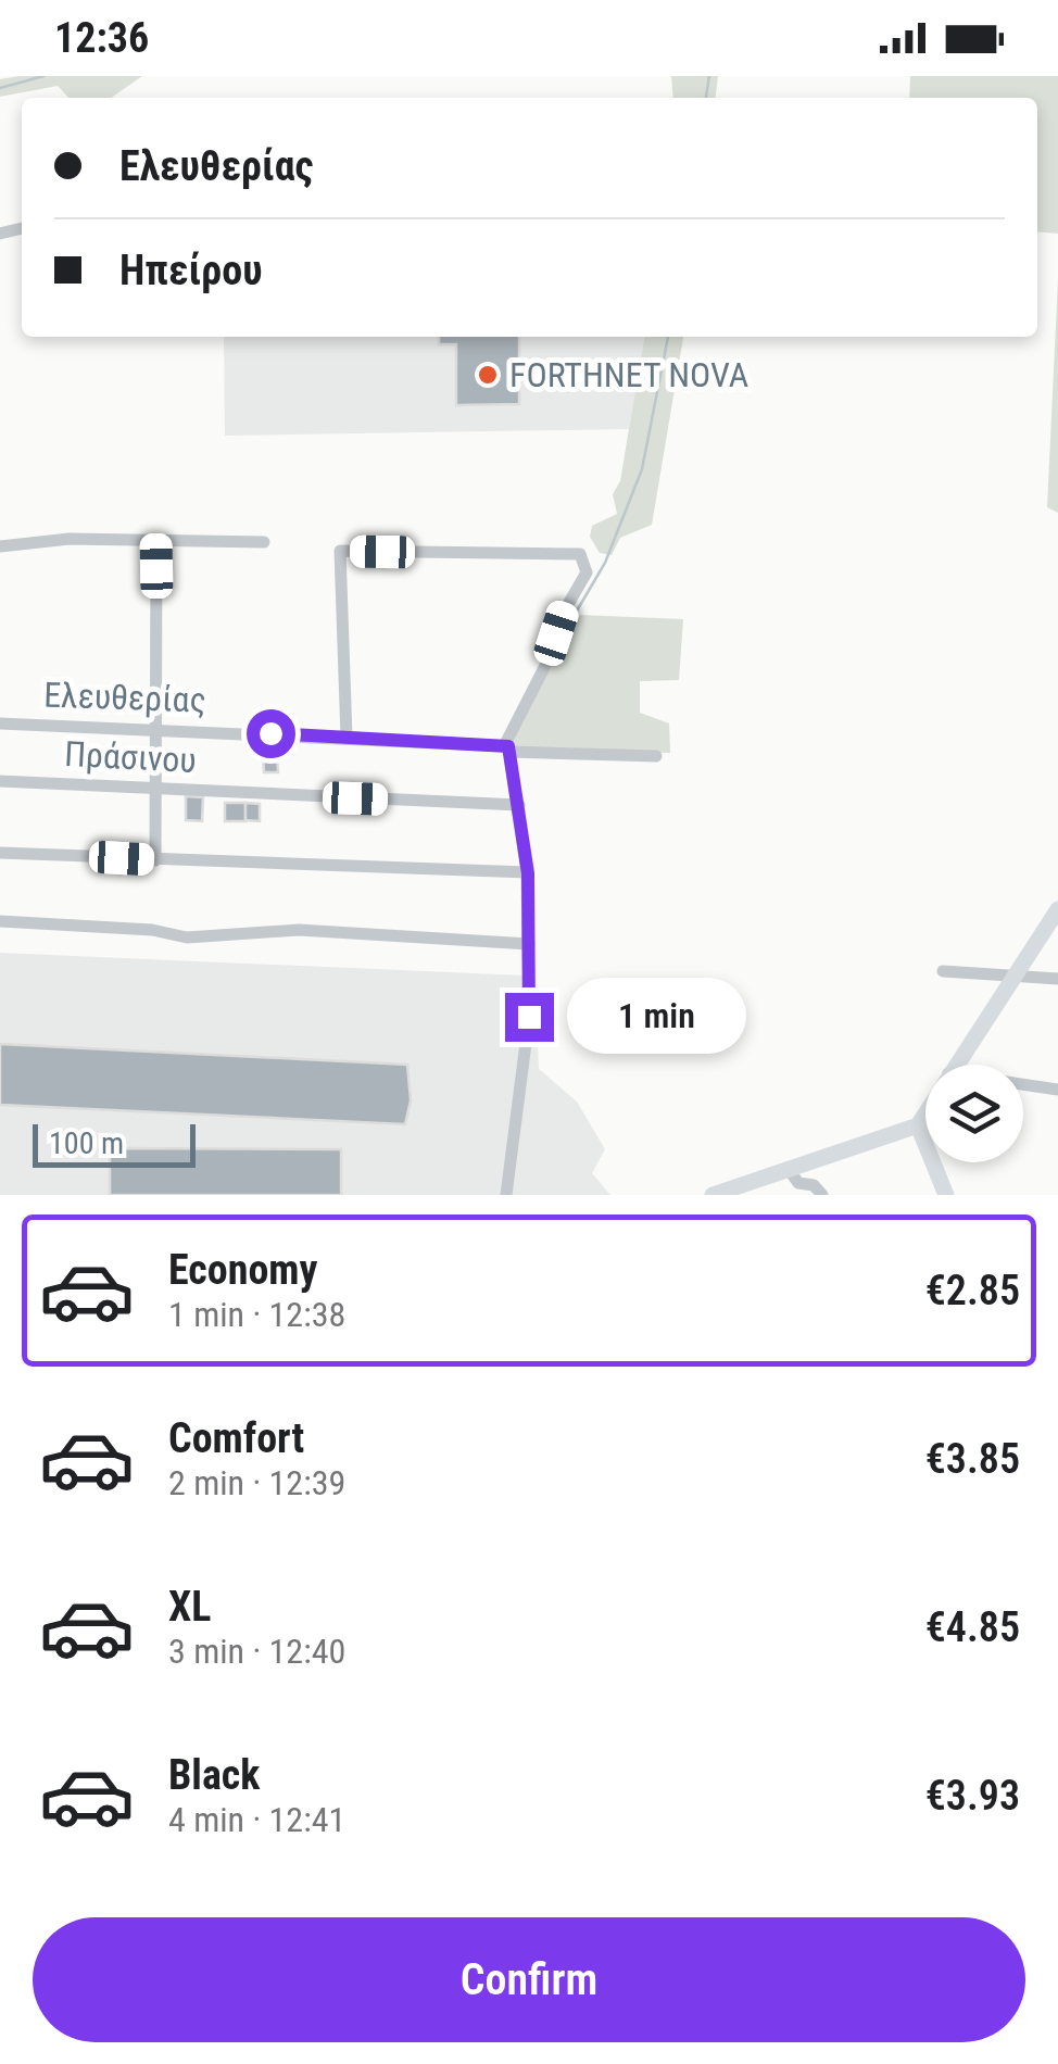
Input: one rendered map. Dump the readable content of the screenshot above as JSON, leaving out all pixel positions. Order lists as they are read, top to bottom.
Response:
{
  "streets": {
    "street": ["Ελευθερίας", "Πράσινου"]
  },
  "places": ["FORTHNET NOVA"],
  "scale_bar": "100 m",
  "page": {
    "status": "12:36",
    "banner": ["Ελευθερίας", "Ηπείρου"],
    "bubble": "1 min",
    "scale": "100 m",
    "list": [
      {
        "name": "Economy",
        "note": "1 min · 12:38",
        "value": "€2.85"
      },
      {
        "name": "Comfort",
        "note": "2 min · 12:39",
        "value": "€3.85"
      },
      {
        "name": "XL",
        "note": "3 min · 12:40",
        "value": "€4.85"
      },
      {
        "name": "Black",
        "note": "4 min · 12:41",
        "value": "€3.93"
      }
    ],
    "buttons": "Confirm"
  }
}
